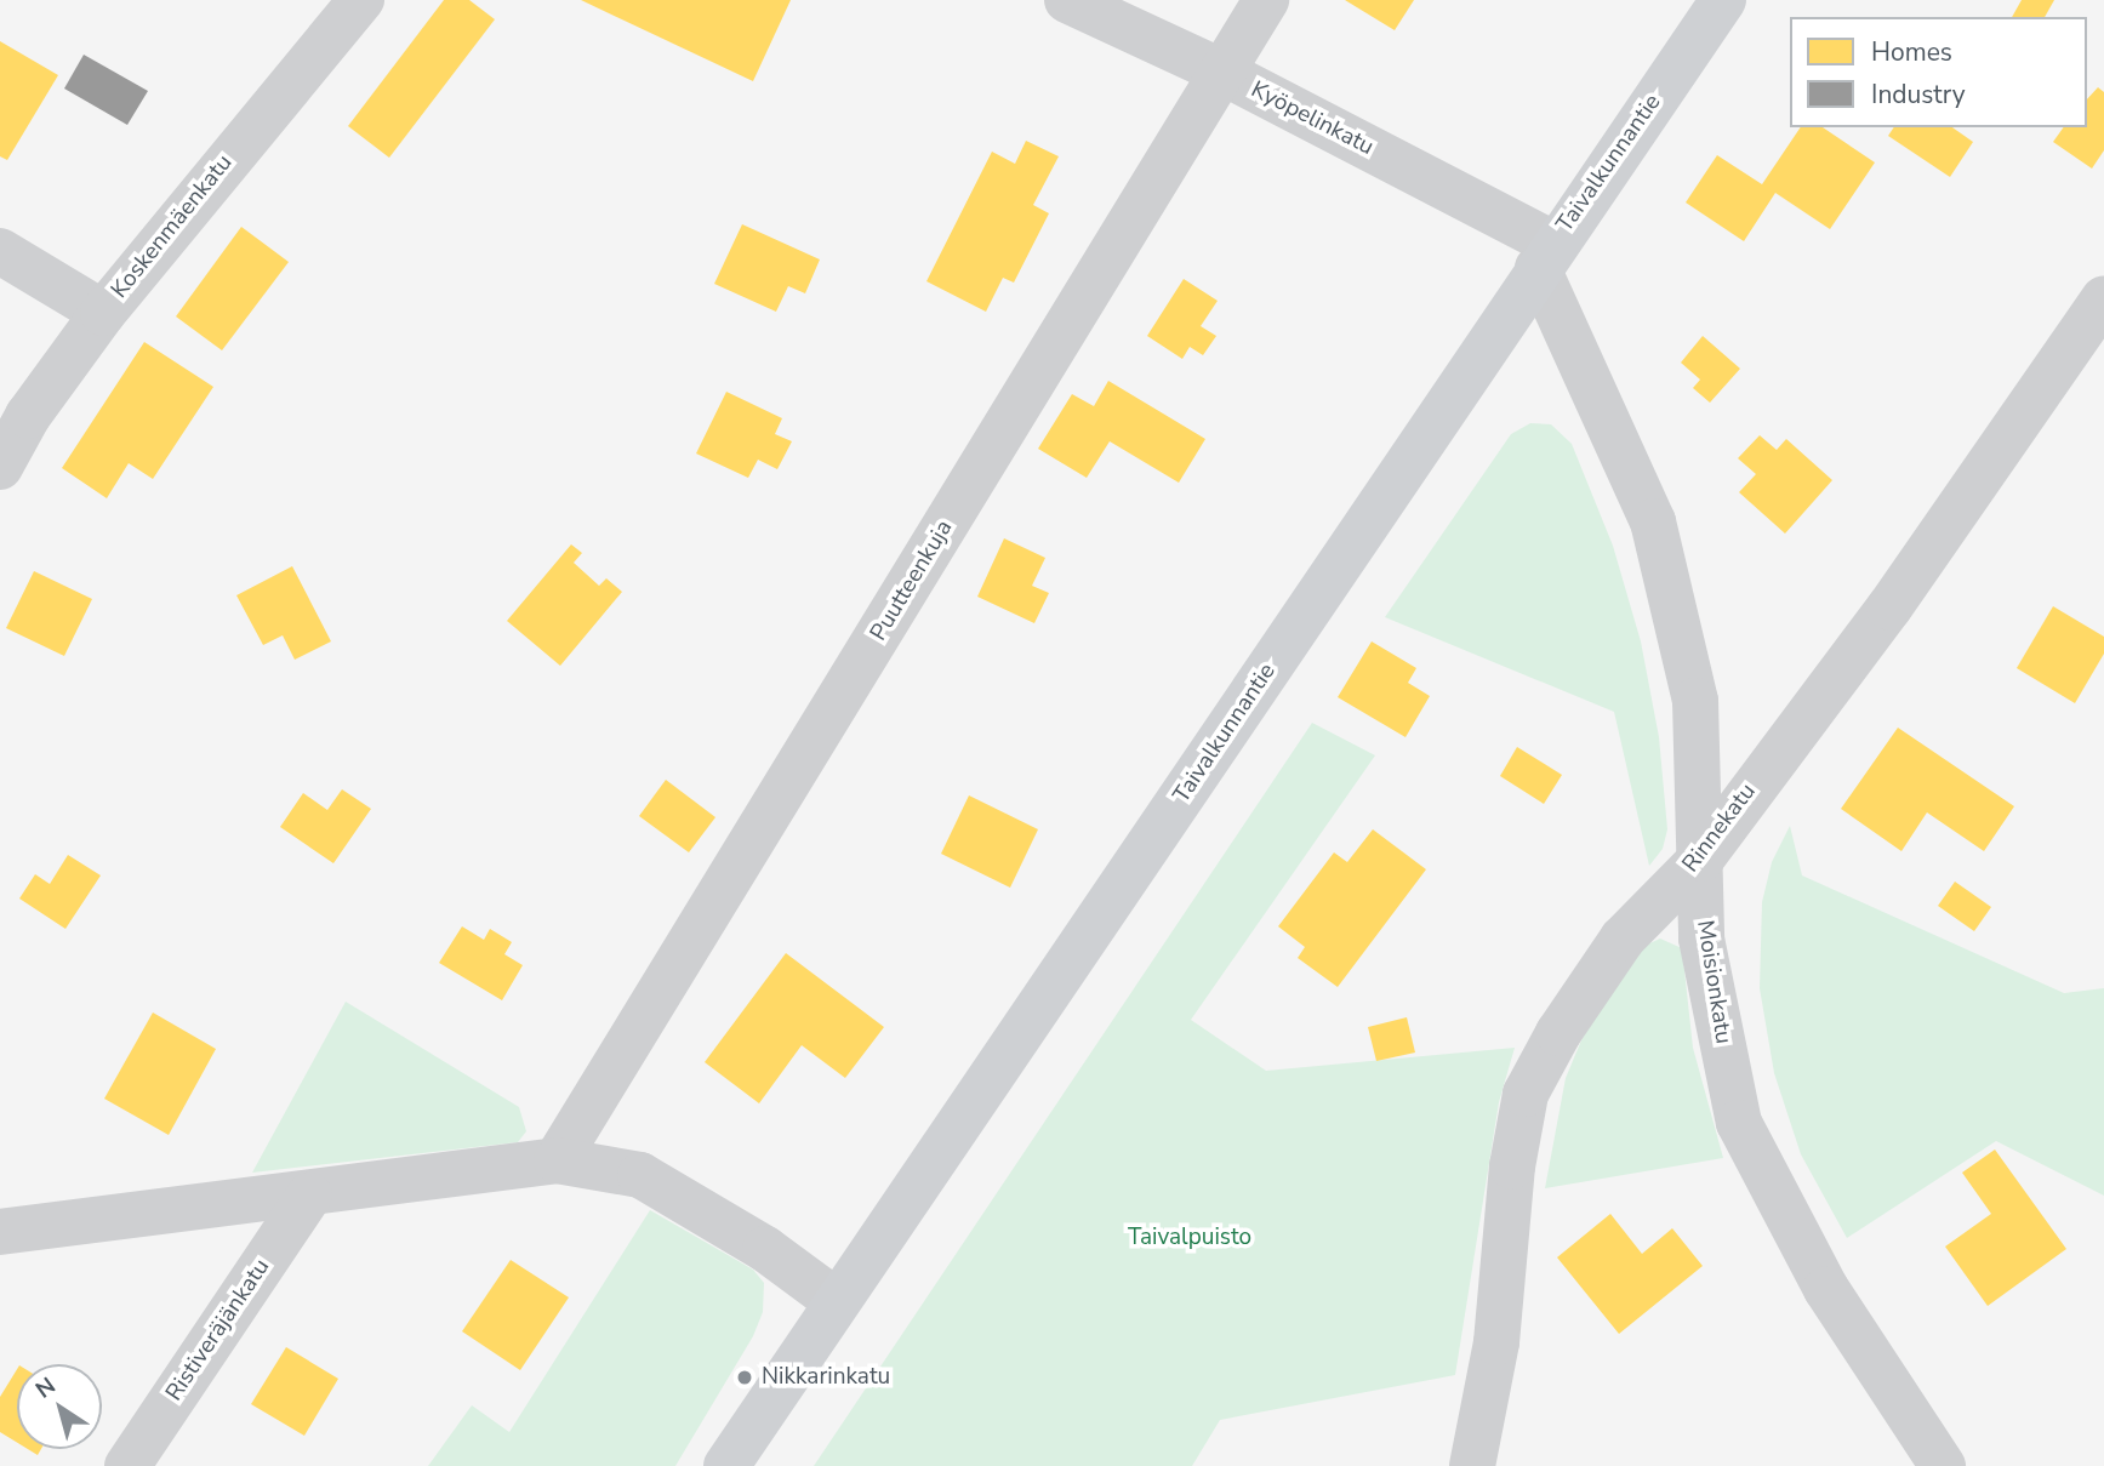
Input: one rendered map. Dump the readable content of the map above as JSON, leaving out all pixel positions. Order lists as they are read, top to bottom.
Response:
{
  "streets": {
    "main road": ["Taivalkunnantie"],
    "street": [
      "Kyöpelinkatu",
      "Koskenmäenkatu",
      "Puutteenkuja",
      "Rinnekatu",
      "Moisionkatu",
      "Ristiveräjänkatu"
    ]
  },
  "crossings": [
    ["Kyöpelinkatu", "Taivalkunnantie"],
    ["Kyöpelinkatu", "Puutteenkuja"],
    ["Kyöpelinkatu", "Moisionkatu"],
    ["Taivalkunnantie", "Moisionkatu"],
    ["Rinnekatu", "Moisionkatu"]
  ],
  "parks": ["Taivalpuisto"],
  "places": ["Nikkarinkatu"],
  "legend": ["Homes", "Industry"],
  "north": "top left"
}
